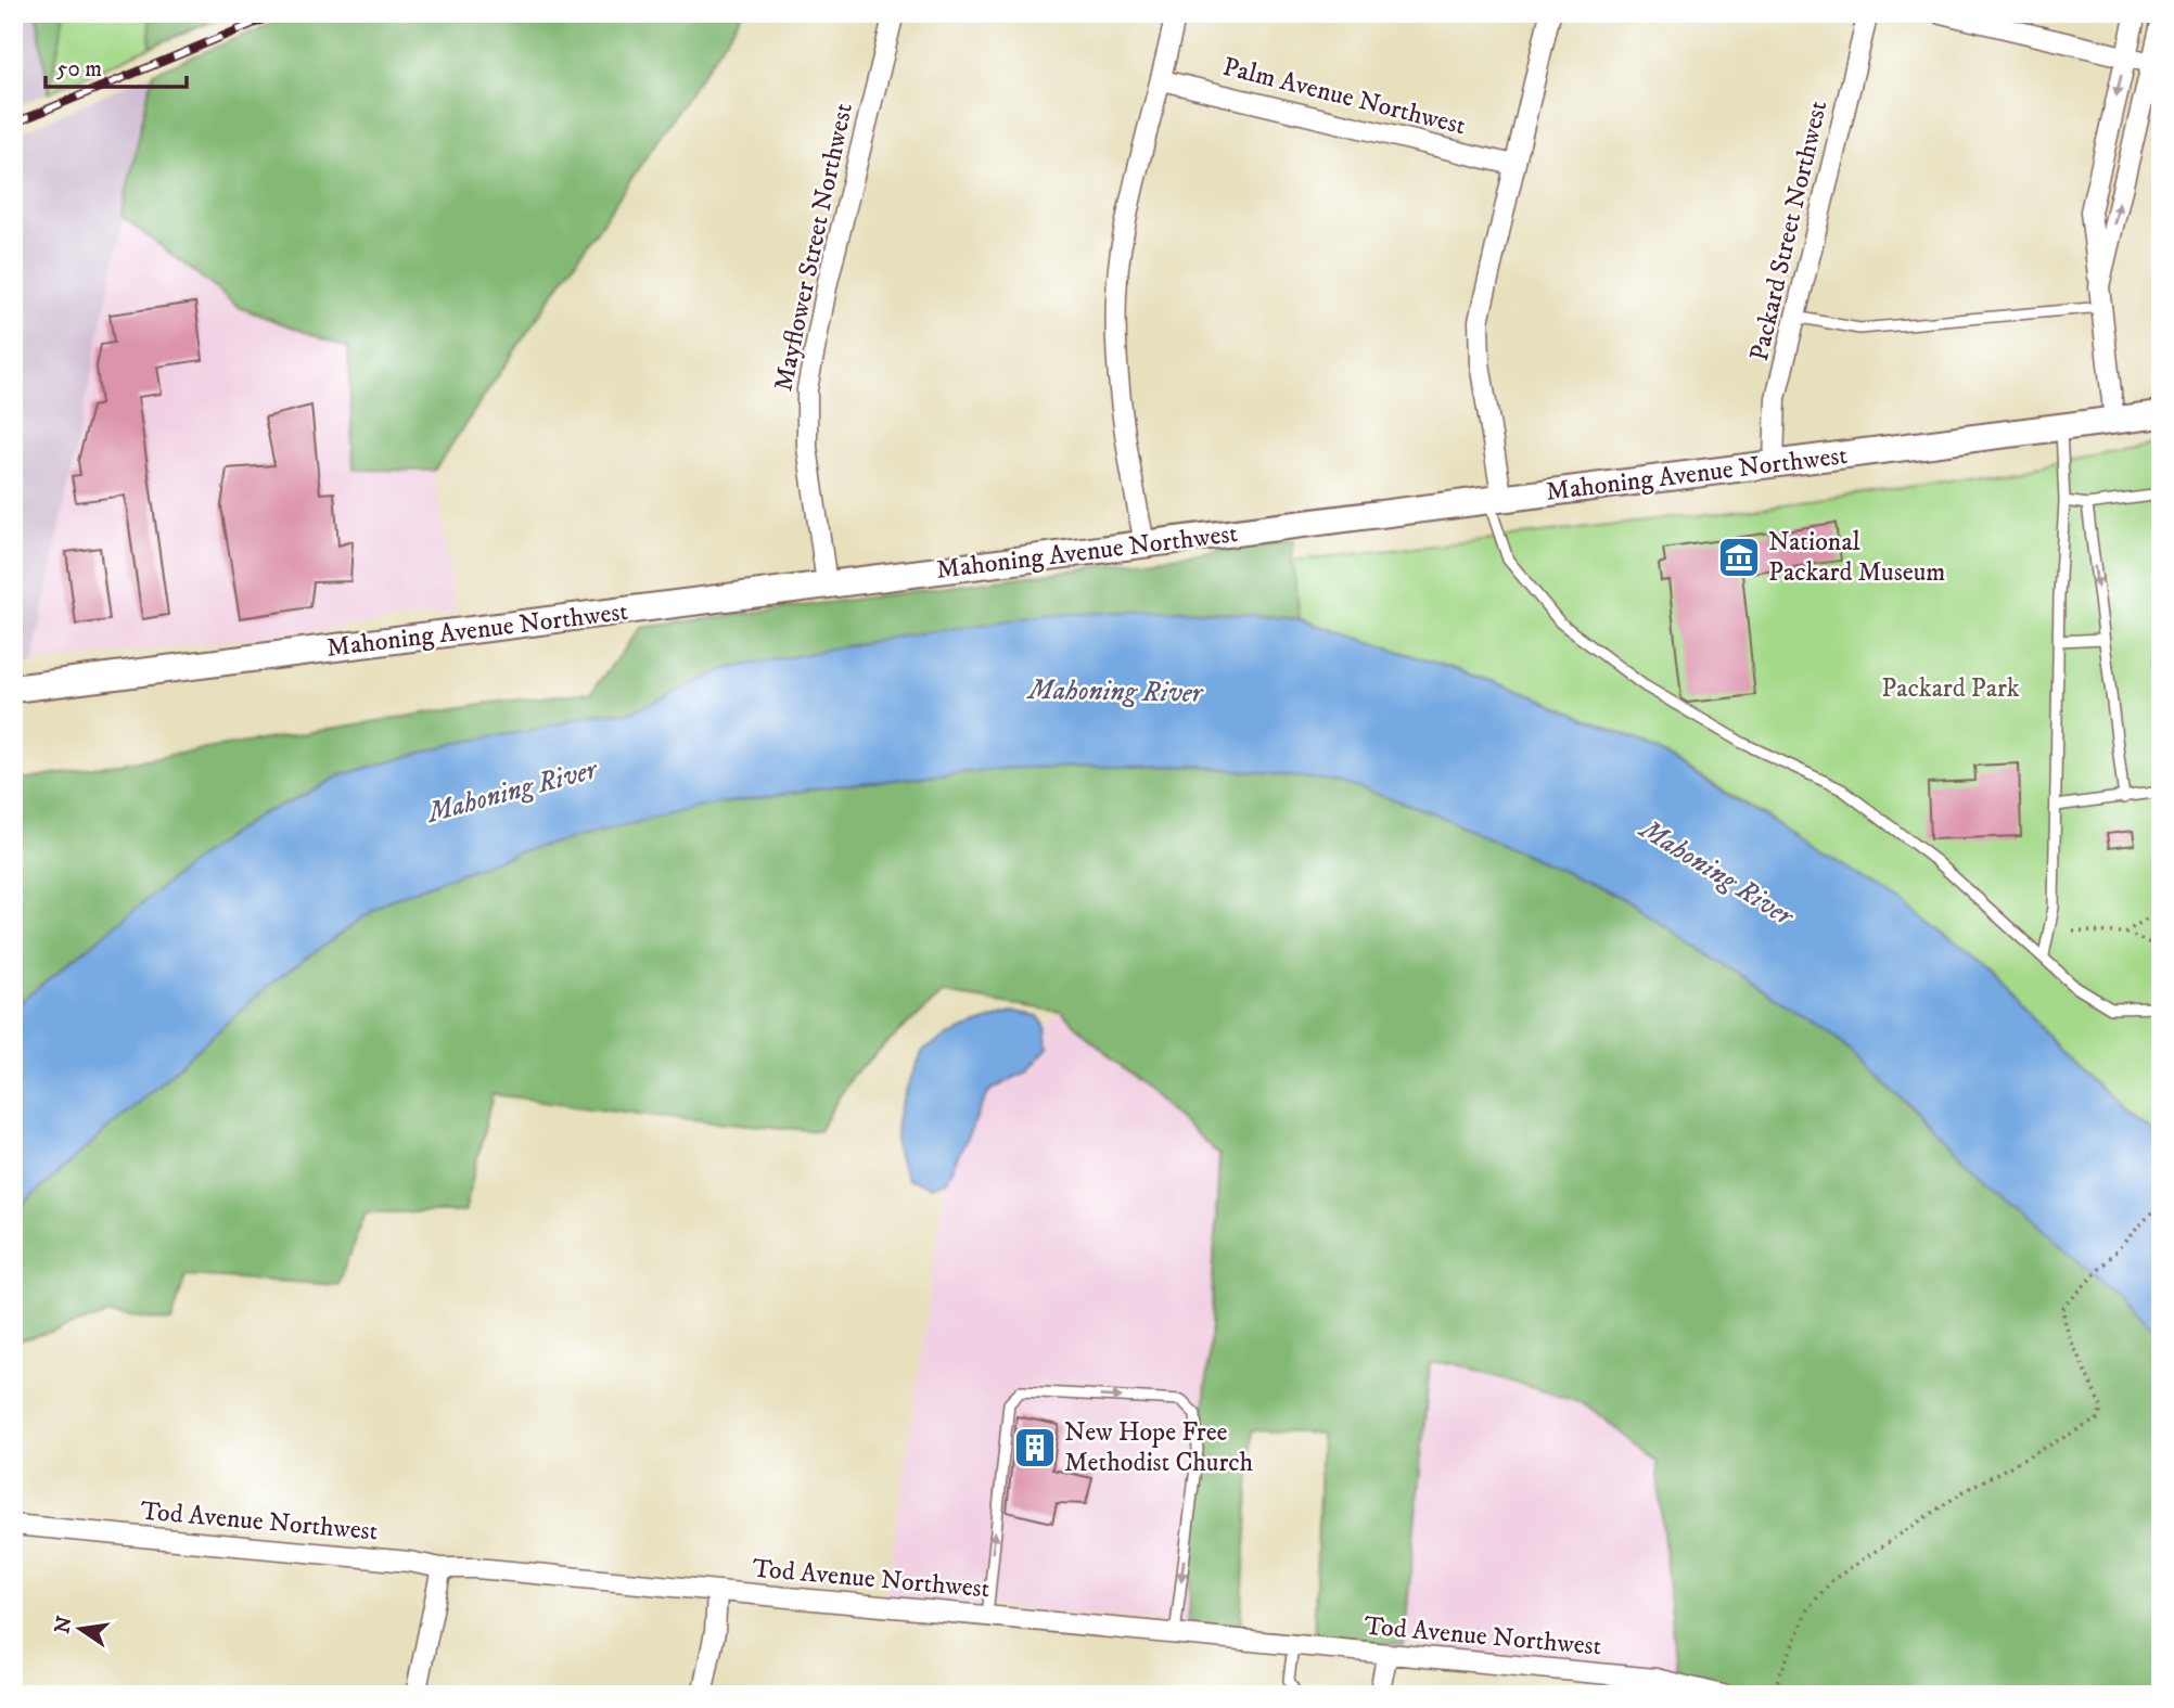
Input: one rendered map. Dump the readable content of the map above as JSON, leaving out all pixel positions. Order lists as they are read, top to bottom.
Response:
{
  "streets": {
    "main road": ["Mahoning Avenue Northwest"],
    "street": [
      "Palm Avenue Northwest",
      "Packard Street Northwest",
      "Mayflower Street Northwest",
      "Tod Avenue Northwest"
    ]
  },
  "crossings": [
    ["Packard Street Northwest", "Mahoning Avenue Northwest"],
    ["Mayflower Street Northwest", "Mahoning Avenue Northwest"]
  ],
  "water": ["Mahoning River"],
  "parks": ["Packard Park"],
  "places": {
    "museum": ["National Packard Museum"],
    "building": ["New Hope Free Methodist Church"]
  },
  "scale_bar": "50 m",
  "north": "left"
}
